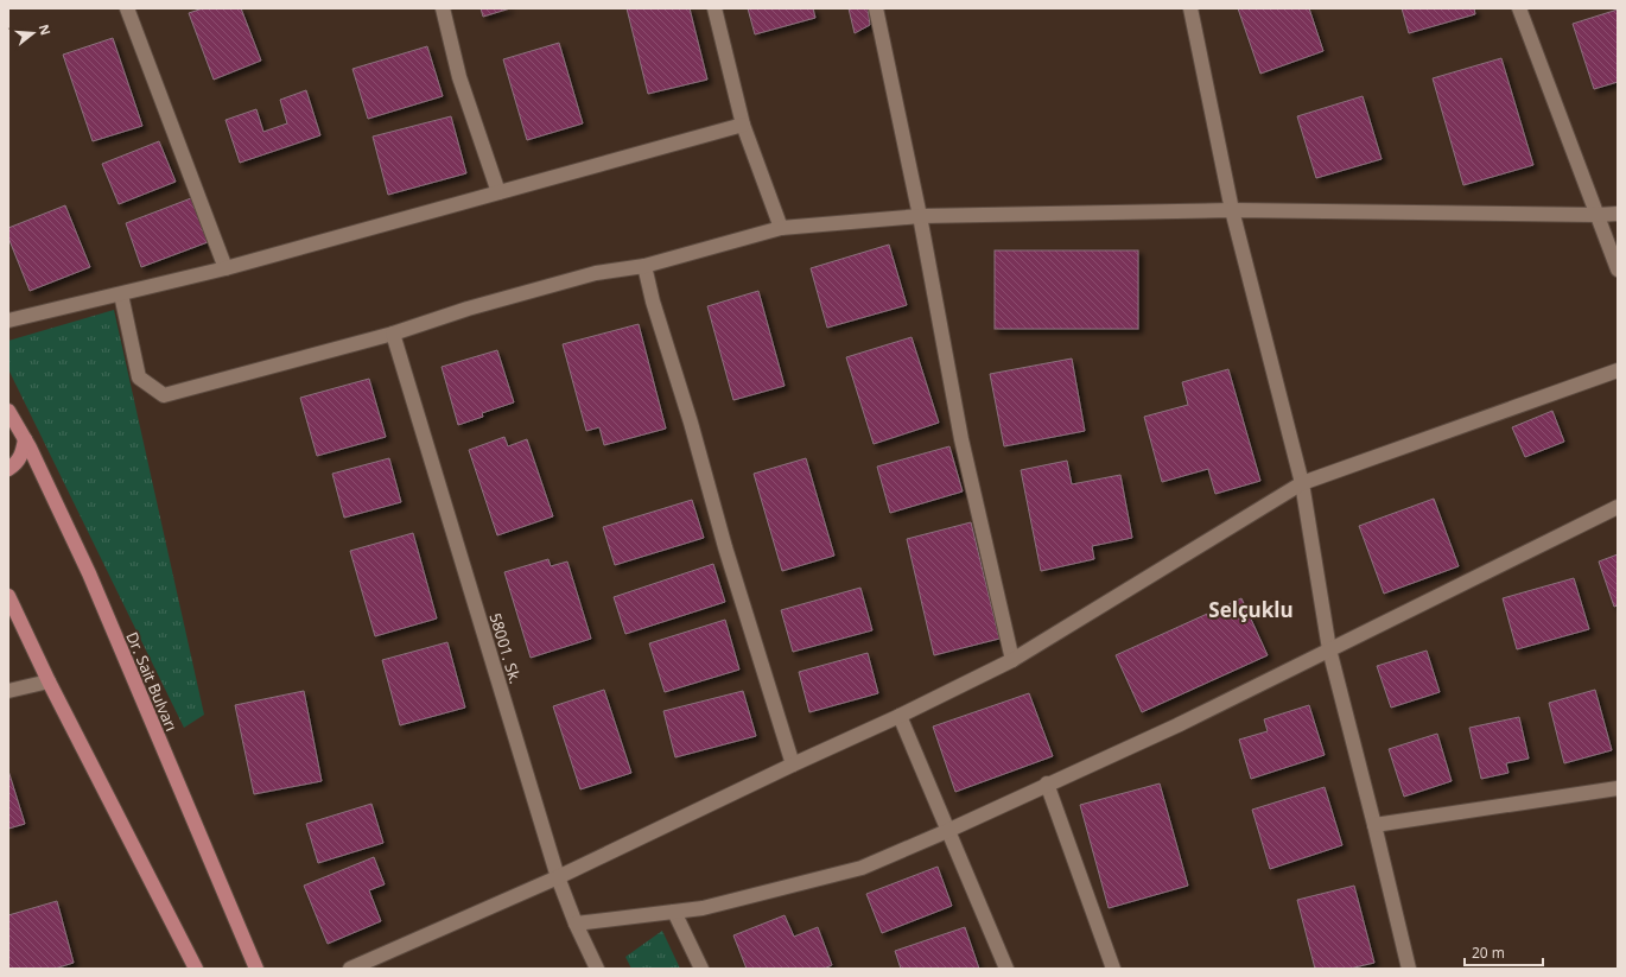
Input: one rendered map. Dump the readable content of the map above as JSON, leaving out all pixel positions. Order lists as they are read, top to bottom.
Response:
{
  "streets": {
    "main road": ["Dr. Sait Bulvarı"],
    "street": ["58001. Sk."]
  },
  "districts": ["Selçuklu"],
  "scale_bar": "20 m",
  "north": "right"
}
